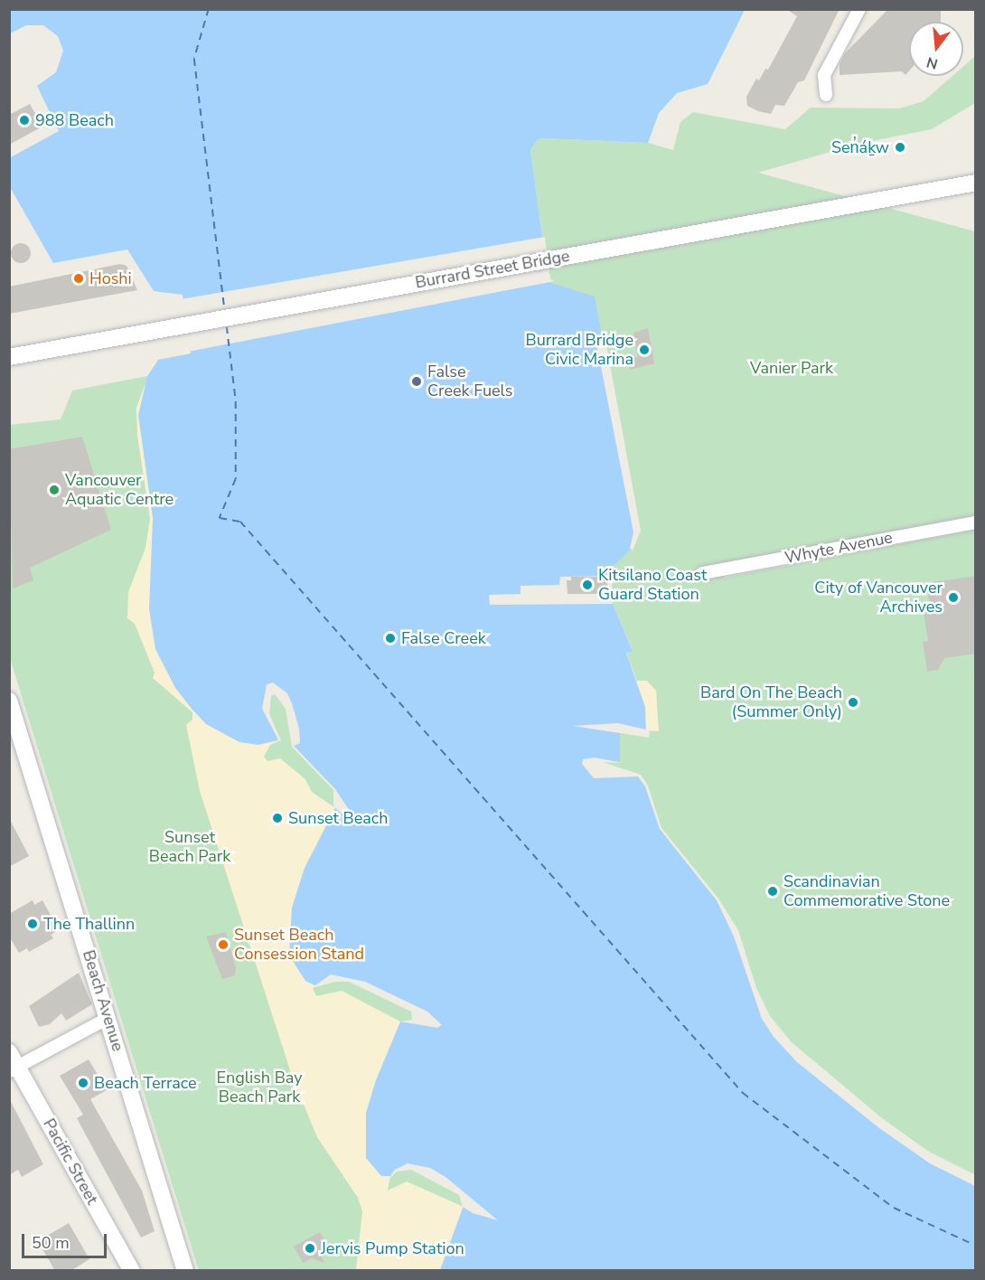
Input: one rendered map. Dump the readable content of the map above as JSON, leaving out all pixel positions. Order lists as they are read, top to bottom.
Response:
{
  "streets": {
    "main road": ["Burrard Street Bridge", "Beach Avenue", "Pacific Street"],
    "street": ["Whyte Avenue"]
  },
  "parks": ["Vanier Park", "Sunset Beach Park", "English Bay Beach Park"],
  "places": [
    "988 Beach",
    "Sen̓áḵw",
    "Hoshi",
    "Burrard Bridge Civic Marina",
    "False Creek Fuels",
    "Vancouver Aquatic Centre",
    "Kitsilano Coast Guard Station",
    "City of Vancouver Archives",
    "False Creek",
    "Bard On The Beach (Summer Only)",
    "Sunset Beach",
    "Scandinavian Commemorative Stone",
    "The Thallinn",
    "Sunset Beach Consession Stand",
    "Beach Terrace",
    "Jervis Pump Station"
  ],
  "scale_bar": "50 m",
  "north": "bottom"
}
